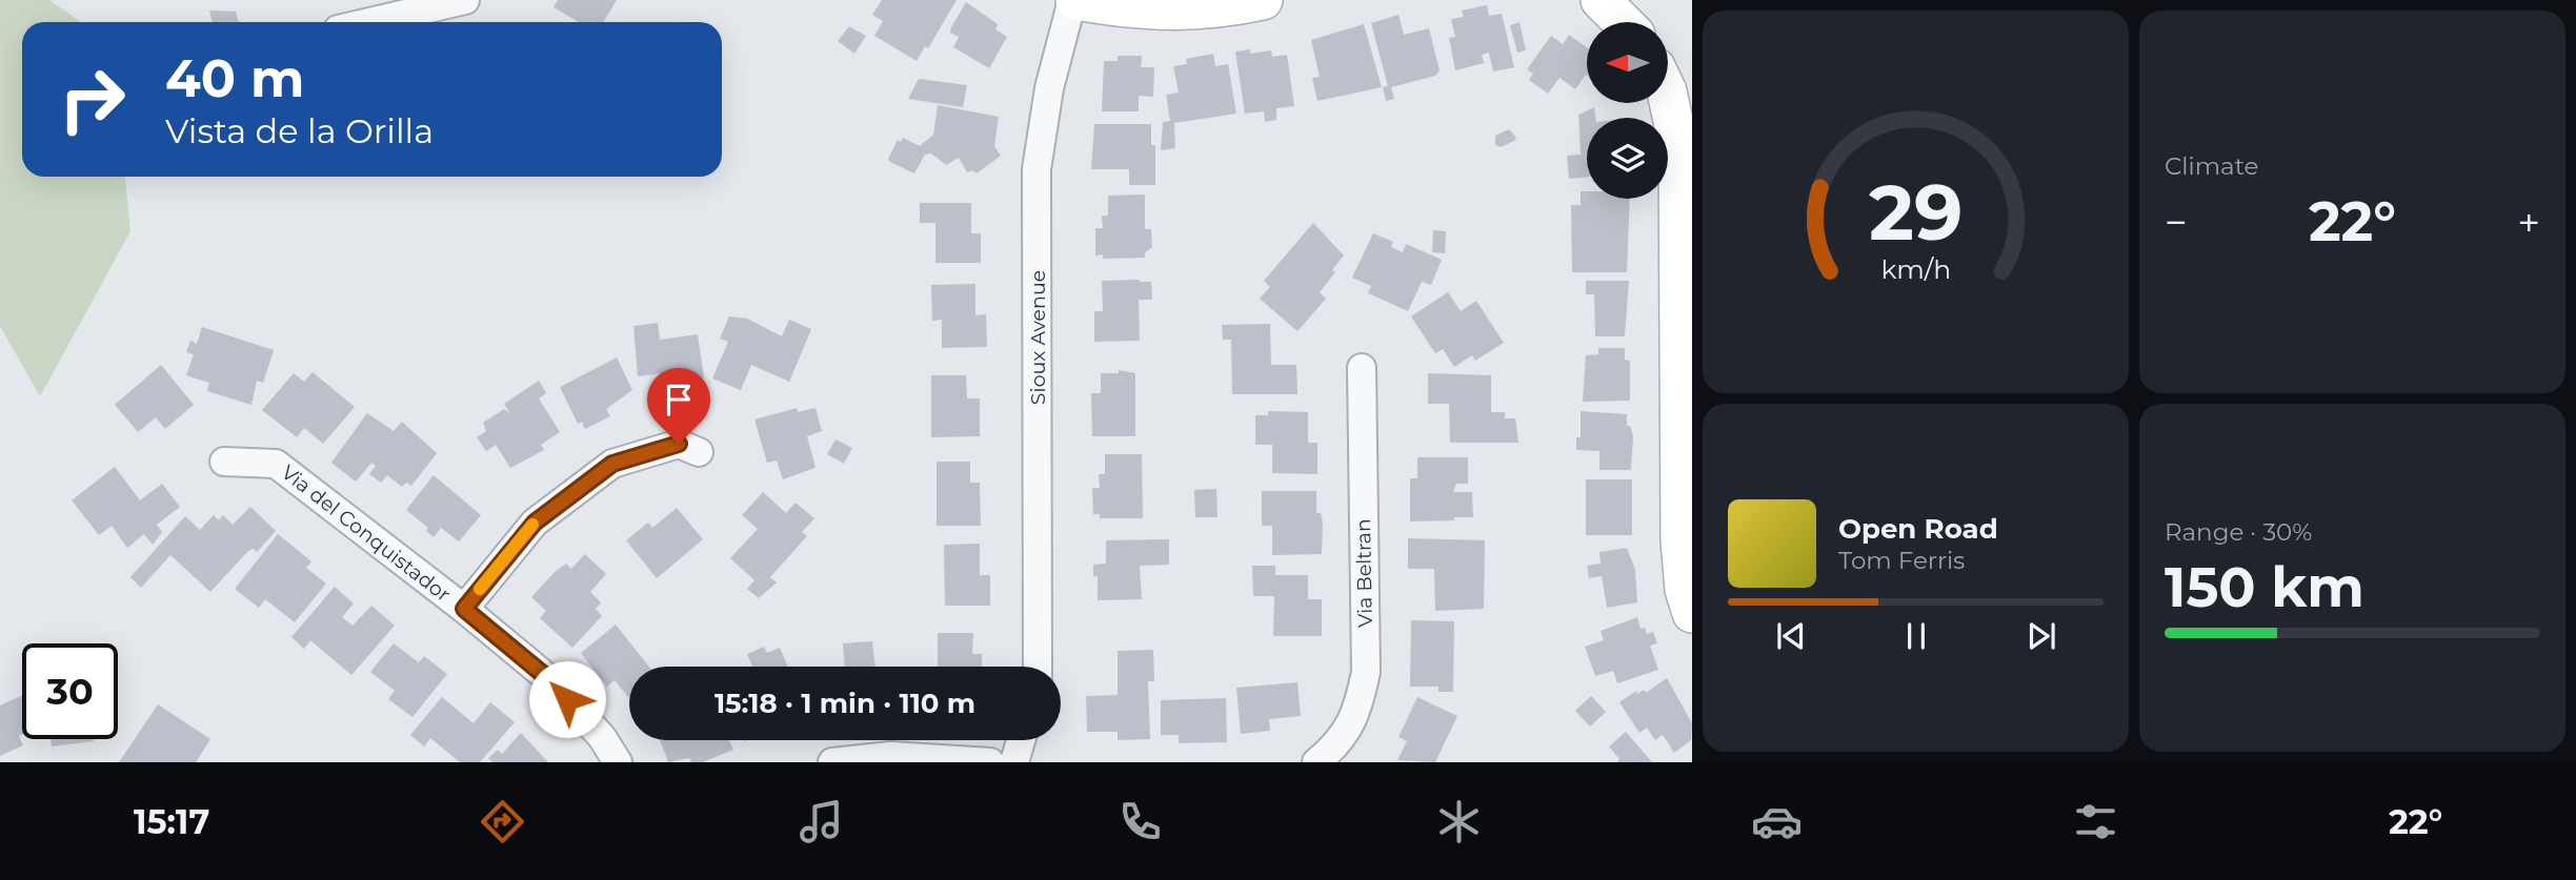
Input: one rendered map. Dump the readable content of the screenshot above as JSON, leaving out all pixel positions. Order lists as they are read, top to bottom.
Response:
{
  "streets": {
    "street": ["Sioux Avenue", "Via del Conquistador", "Via Beltran"]
  },
  "north": "left",
  "page": {
    "tile": [
      "Climate",
      ["Range · 30%", "150 km"]
    ],
    "turn": ["40 m", "Vista de la Orilla"],
    "heat": ["−", "22°", "+"],
    "song": ["Open Road", "Tom Ferris"],
    "limit": "30",
    "trip": "15:18 · 1 min · 110 m",
    "tabs": ["15:17", "22°"],
    "gauge": ["29", "km/h"]
  }
}
